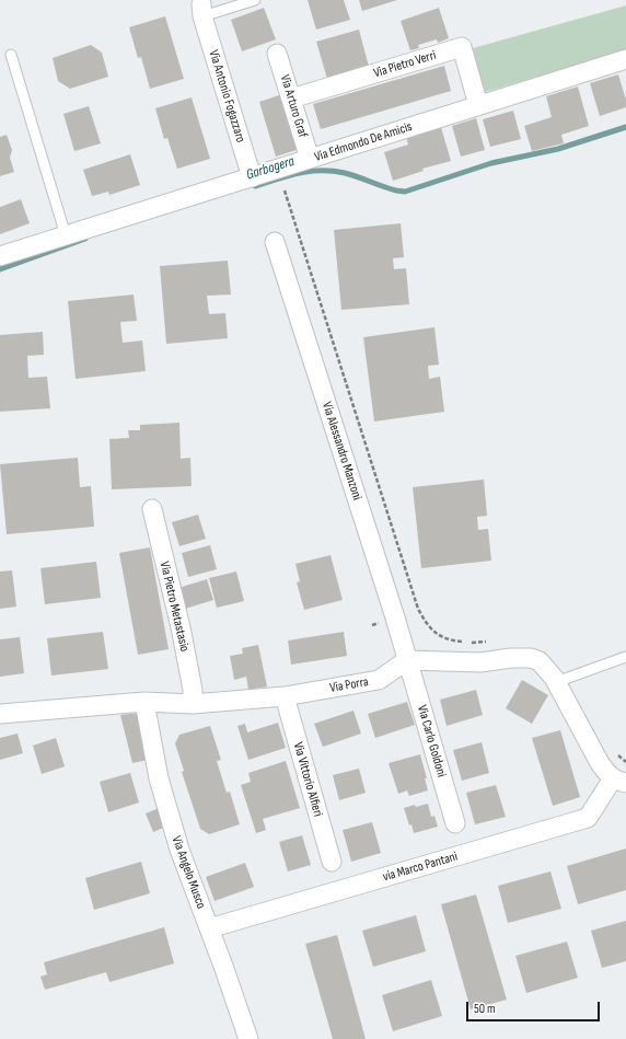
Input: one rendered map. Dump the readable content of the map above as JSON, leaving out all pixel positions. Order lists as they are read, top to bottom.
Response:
{
  "streets": {
    "street": [
      "Via Pietro Verri",
      "Via Antonio Fogazzaro",
      "Via Arturo Graf",
      "Via Edmondo De Amicis",
      "Via Alessandro Manzoni",
      "Via Pietro Metastasio",
      "Via Porra",
      "Via Carlo Goldoni",
      "Via Vittorio Alfieri",
      "via Marco Pantani",
      "Via Angelo Musco"
    ]
  },
  "crossings": [
    ["Via Pietro Verri", "Via Arturo Graf"],
    ["Via Pietro Verri", "Via Edmondo De Amicis"],
    ["Via Antonio Fogazzaro", "Via Edmondo De Amicis"],
    ["Via Arturo Graf", "Via Edmondo De Amicis"],
    ["Via Alessandro Manzoni", "Via Porra"],
    ["Via Alessandro Manzoni", "Via Carlo Goldoni"],
    ["Via Pietro Metastasio", "Via Porra"],
    ["Via Porra", "Via Carlo Goldoni"],
    ["Via Porra", "Via Vittorio Alfieri"],
    ["Via Porra", "Via Angelo Musco"],
    ["via Marco Pantani", "Via Angelo Musco"]
  ],
  "water": ["Garbogera"],
  "scale_bar": "50 m"
}
